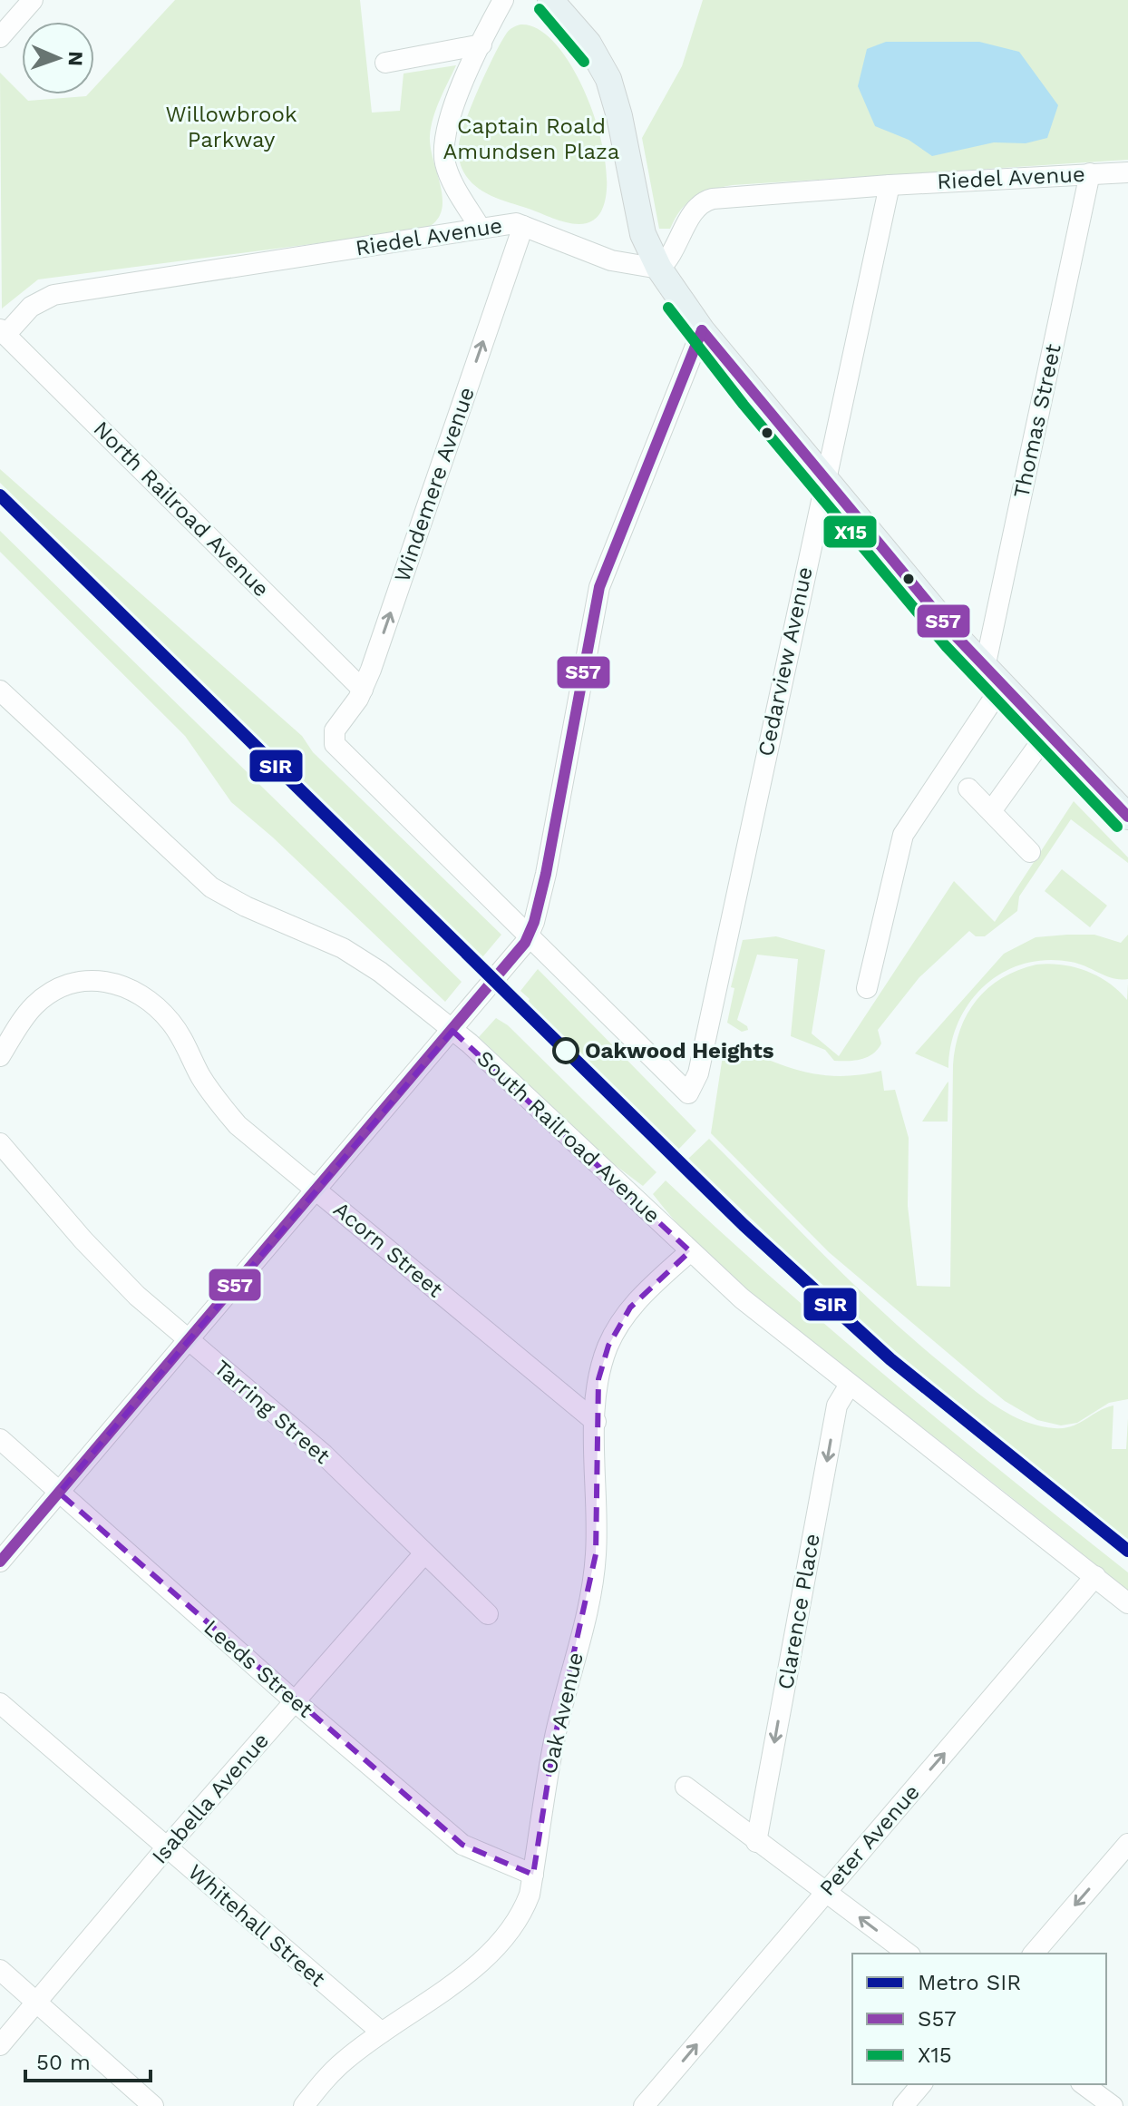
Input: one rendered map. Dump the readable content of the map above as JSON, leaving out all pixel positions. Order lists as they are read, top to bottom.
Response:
{
  "streets": {
    "street": [
      "Riedel Avenue",
      "Thomas Street",
      "Windemere Avenue",
      "North Railroad Avenue",
      "Cedarview Avenue",
      "South Railroad Avenue",
      "Acorn Street",
      "Tarring Street",
      "Clarence Place",
      "Leeds Street",
      "Oak Avenue",
      "Isabella Avenue",
      "Peter Avenue",
      "Whitehall Street"
    ]
  },
  "crossings": [
    ["Riedel Avenue", "Thomas Street"],
    ["Riedel Avenue", "Windemere Avenue"],
    ["Riedel Avenue", "North Railroad Avenue"],
    ["Riedel Avenue", "Cedarview Avenue"],
    ["Windemere Avenue", "North Railroad Avenue"],
    ["Windemere Avenue", "Cedarview Avenue"],
    ["South Railroad Avenue", "Clarence Place"],
    ["South Railroad Avenue", "Oak Avenue"],
    ["South Railroad Avenue", "Peter Avenue"],
    ["Acorn Street", "Oak Avenue"],
    ["Tarring Street", "Isabella Avenue"],
    ["Leeds Street", "Oak Avenue"],
    ["Leeds Street", "Isabella Avenue"],
    ["Oak Avenue", "Whitehall Street"],
    ["Isabella Avenue", "Whitehall Street"]
  ],
  "one_way": ["Windemere Avenue", "Clarence Place", "Peter Avenue"],
  "parks": ["Willowbrook Parkway", "Captain Roald Amundsen Plaza"],
  "places": ["Oakwood Heights"],
  "lines": ["transit line X15", "transit line S57", "metro line SIR"],
  "legend": ["Metro SIR", "S57", "X15"],
  "scale_bar": "50 m",
  "north": "right"
}
